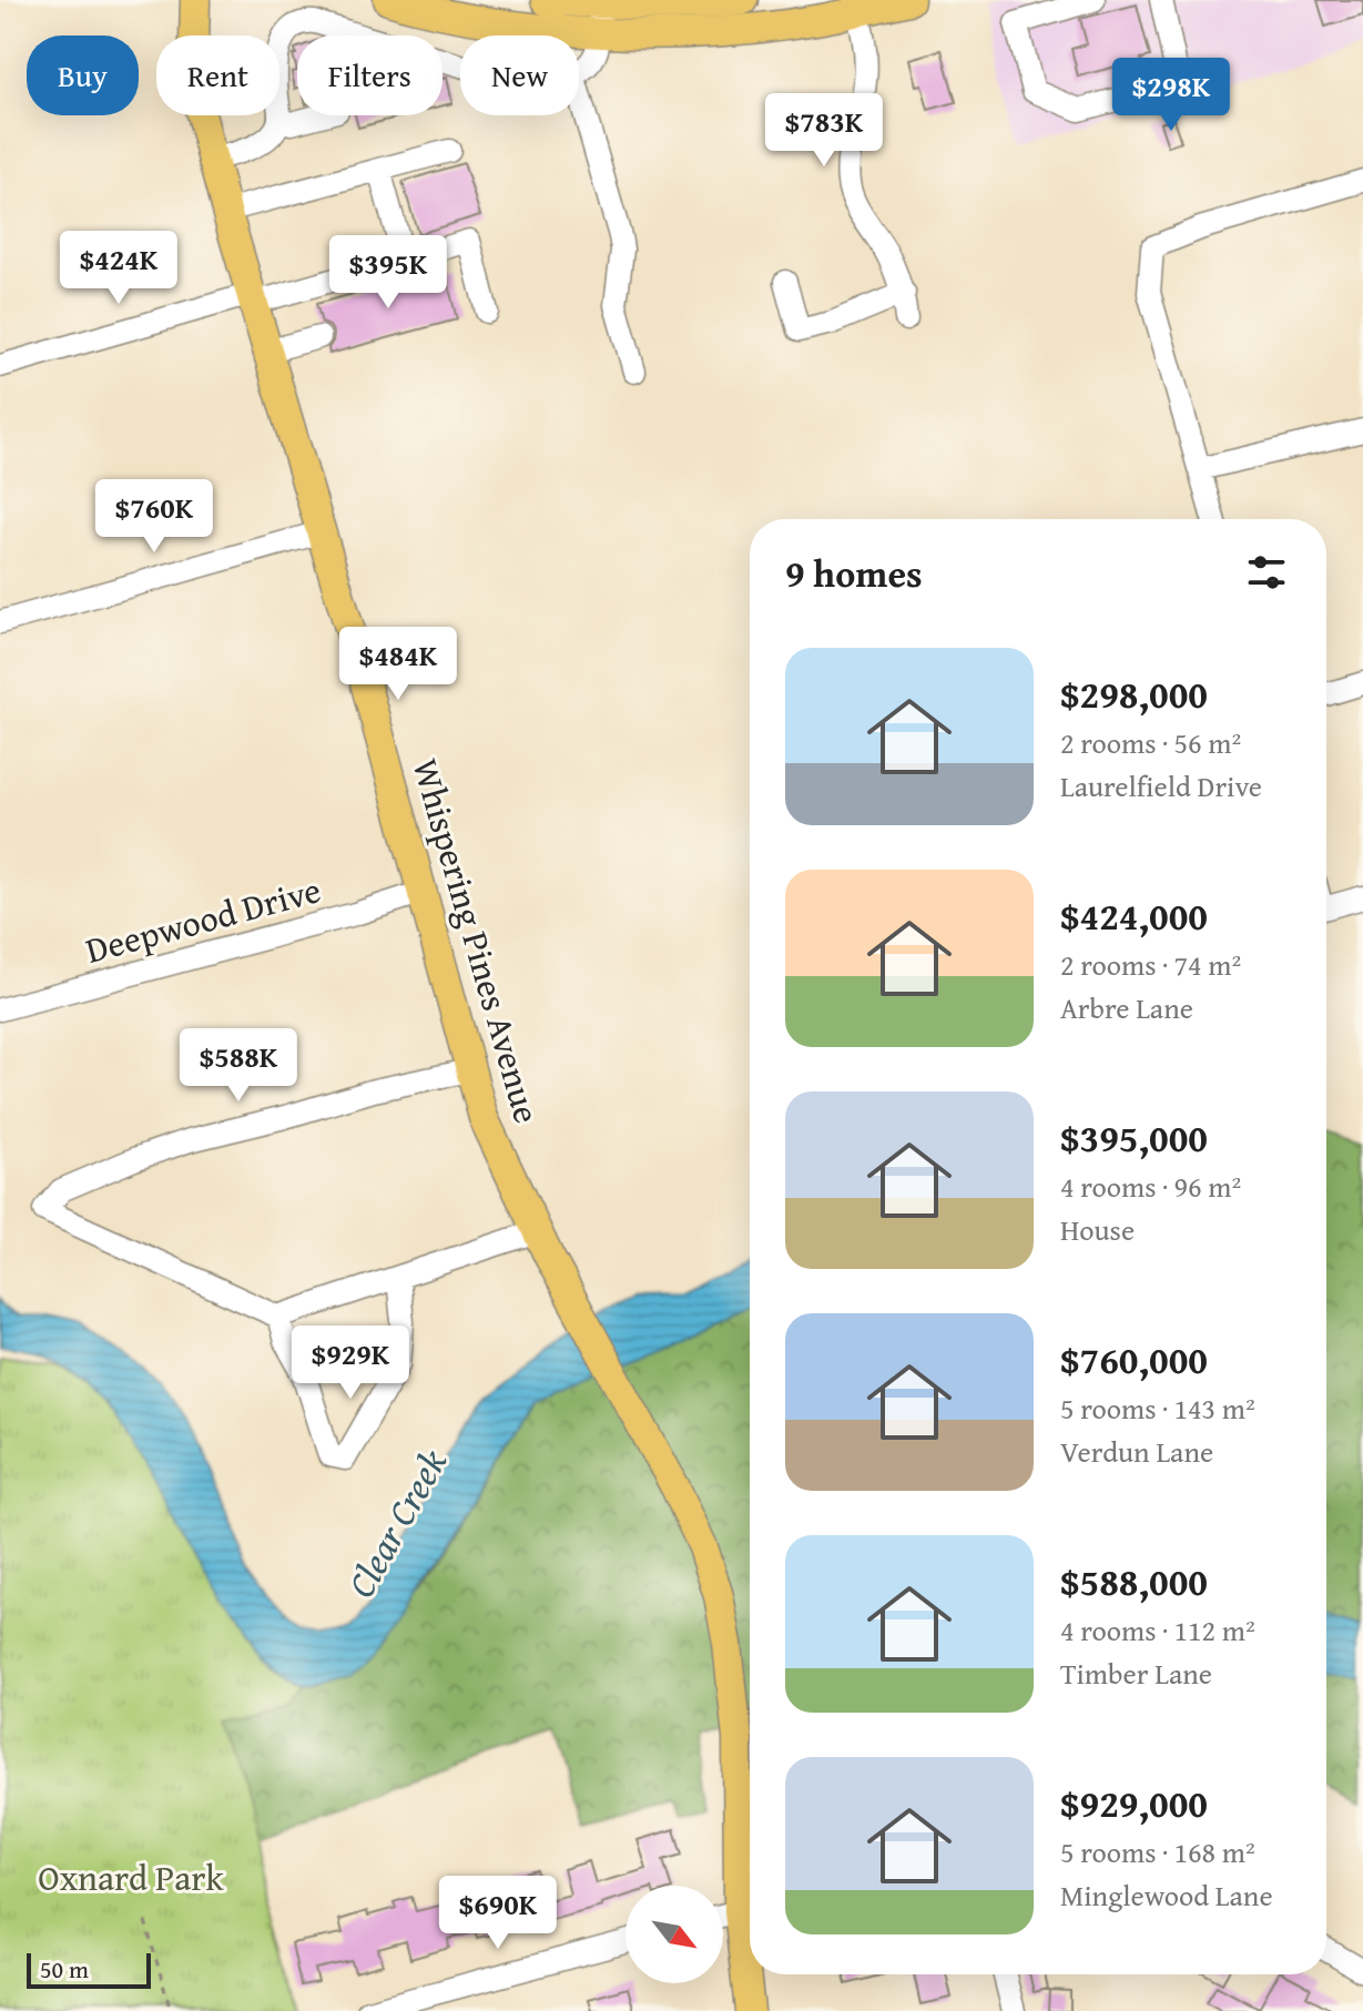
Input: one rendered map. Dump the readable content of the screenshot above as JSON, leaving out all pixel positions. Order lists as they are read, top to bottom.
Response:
{
  "streets": {
    "main road": ["Whispering Pines Avenue"],
    "street": ["Deepwood Drive"]
  },
  "crossings": [
    ["Deepwood Drive", "Whispering Pines Avenue"]
  ],
  "water": ["Clear Creek"],
  "parks": ["Oxnard Park"],
  "scale_bar": "50 m",
  "north": "bottom right",
  "page": {
    "chip": [
      "Buy",
      "Rent",
      "Filters",
      "New"
    ],
    "price": [
      "$298K",
      "$783K",
      "$424K",
      "$395K",
      "$760K",
      "$484K",
      "$588K",
      "$929K",
      "$690K"
    ],
    "heading": "9 homes",
    "list": [
      {
        "name": "$298,000",
        "note": "2 rooms · 56 m² · Laurelfield Drive"
      },
      {
        "name": "$424,000",
        "note": "2 rooms · 74 m² · Arbre Lane"
      },
      {
        "name": "$395,000",
        "note": "4 rooms · 96 m² · House"
      },
      {
        "name": "$760,000",
        "note": "5 rooms · 143 m² · Verdun Lane"
      },
      {
        "name": "$588,000",
        "note": "4 rooms · 112 m² · Timber Lane"
      },
      {
        "name": "$929,000",
        "note": "5 rooms · 168 m² · Minglewood Lane"
      }
    ],
    "scale": "50 m"
  }
}
